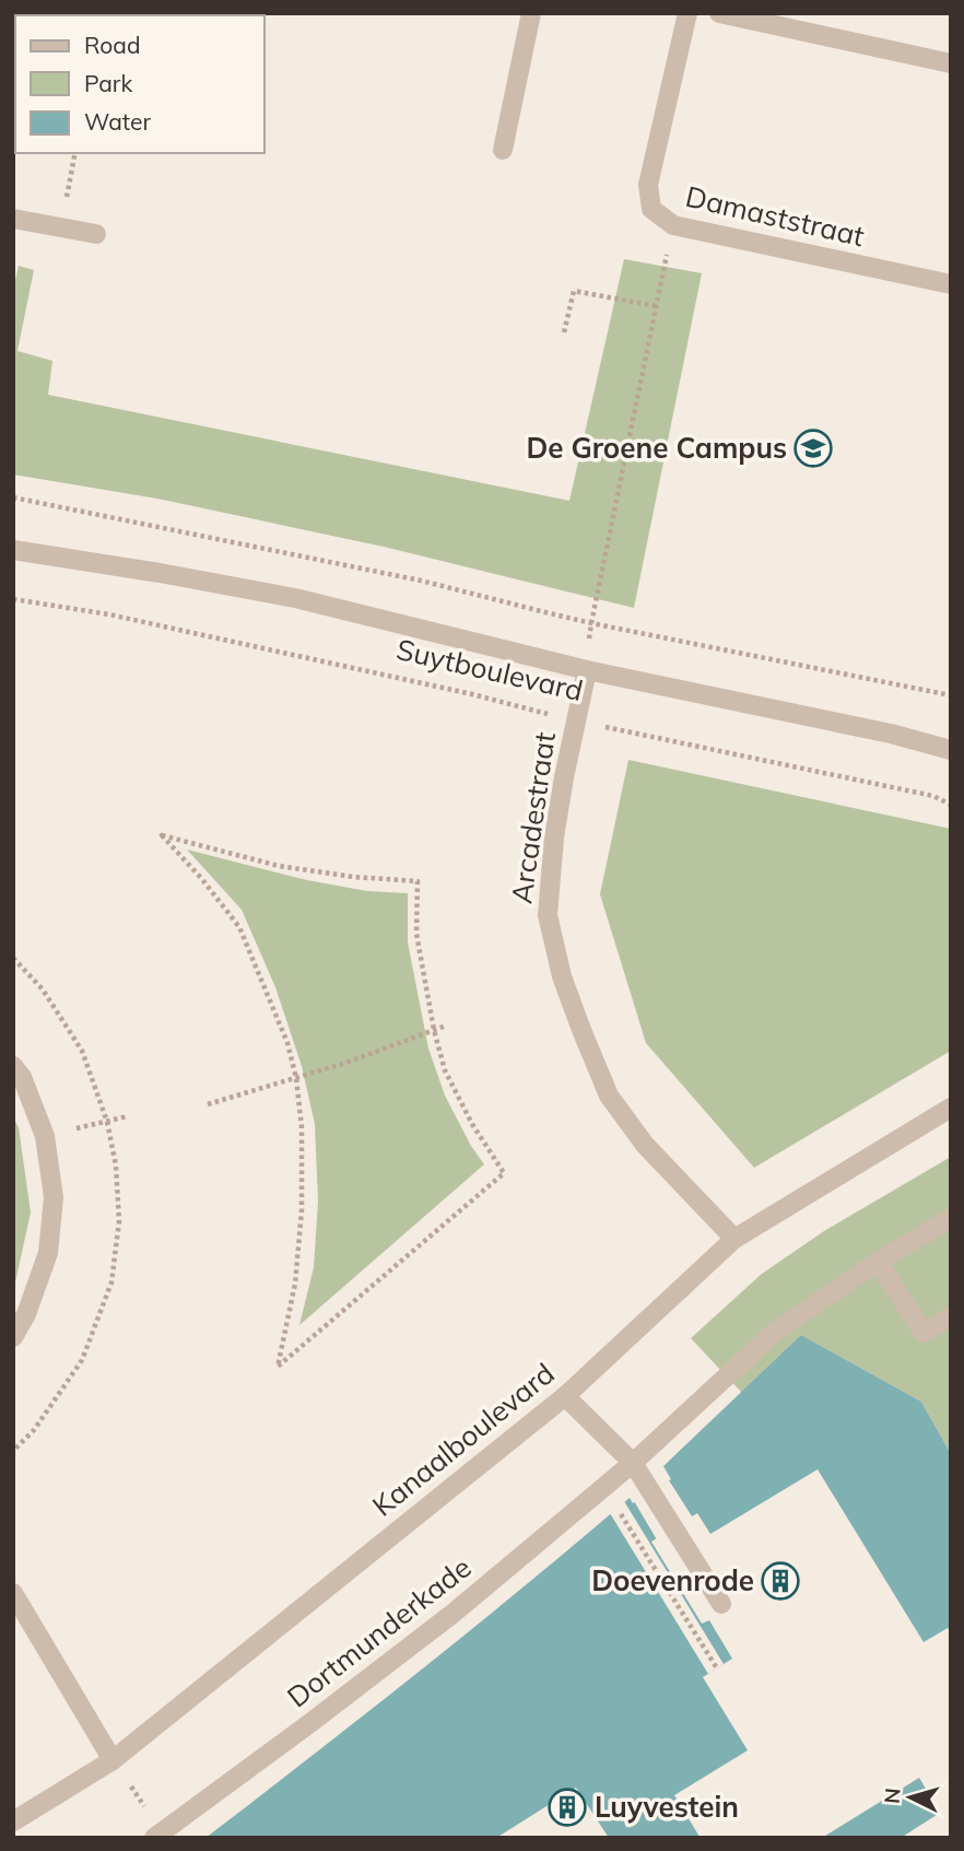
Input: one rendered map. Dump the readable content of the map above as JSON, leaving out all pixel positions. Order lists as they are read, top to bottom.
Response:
{
  "streets": {
    "street": [
      "Damaststraat",
      "Suytboulevard",
      "Arcadestraat",
      "Kanaalboulevard",
      "Dortmunderkade"
    ]
  },
  "crossings": [
    ["Suytboulevard", "Arcadestraat"],
    ["Arcadestraat", "Kanaalboulevard"]
  ],
  "places": {
    "school or university": ["De Groene Campus"],
    "building": ["Doevenrode", "Luyvestein"]
  },
  "legend": ["Road", "Park", "Water"],
  "north": "left"
}
